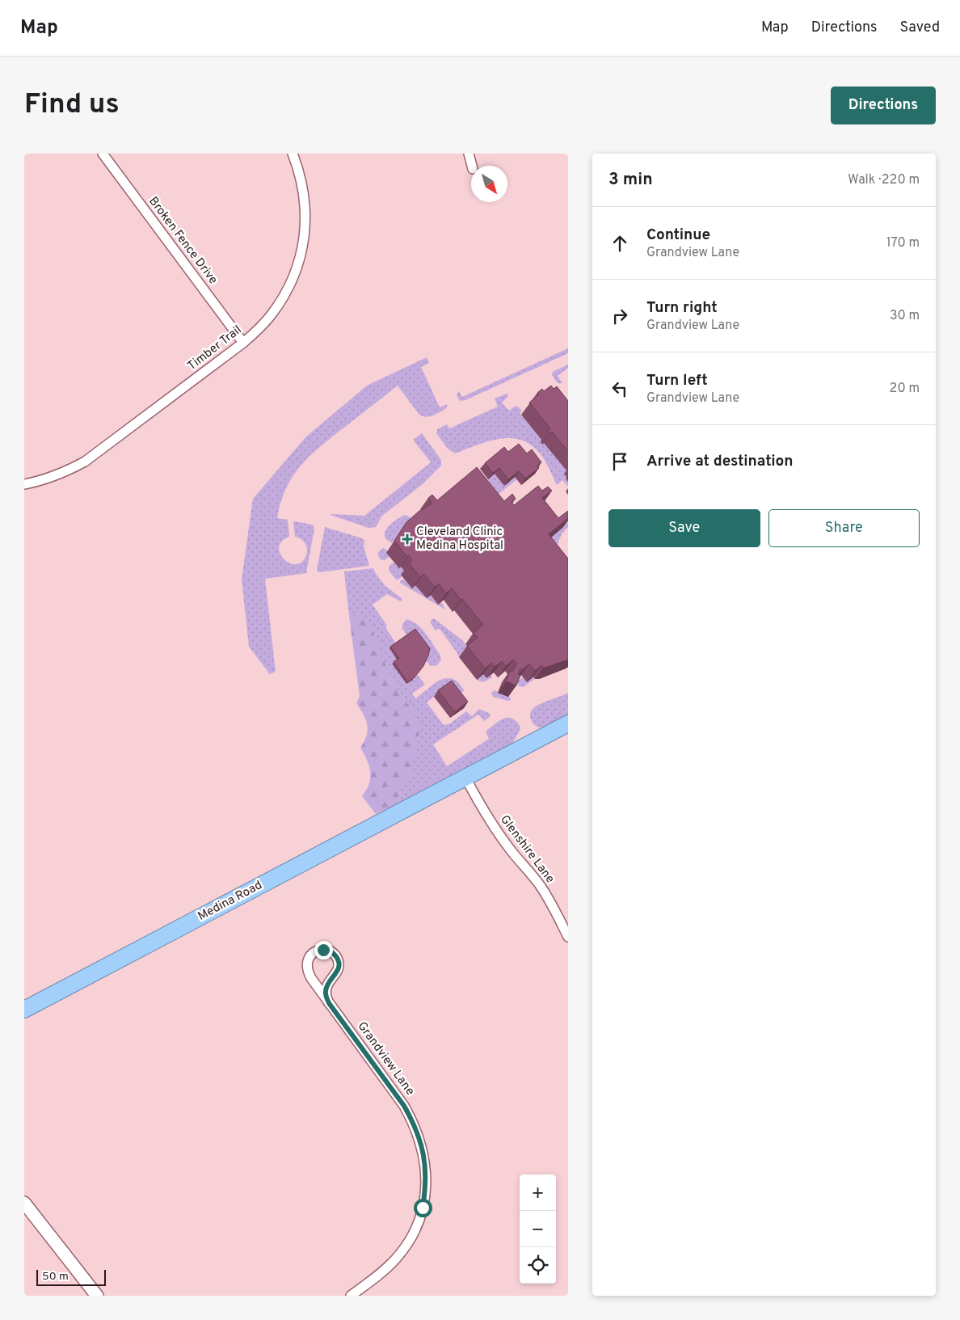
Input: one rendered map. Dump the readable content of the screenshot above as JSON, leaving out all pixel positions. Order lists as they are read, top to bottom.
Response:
{
  "streets": {
    "highway": ["Medina Road"],
    "street": [
      "Broken Fence Drive",
      "Timber Trail",
      "Glenshire Lane",
      "Grandview Lane"
    ]
  },
  "crossings": [
    ["Broken Fence Drive", "Timber Trail"],
    ["Glenshire Lane", "Medina Road"]
  ],
  "places": {
    "health": ["Cleveland Clinic Medina Hospital"]
  },
  "scale_bar": "50 m",
  "north": "bottom right",
  "page": {
    "header": "Map",
    "nav": ["Map", "Directions", "Saved"],
    "buttons": [
      "Directions",
      ["Save", "Share"]
    ],
    "title": "Find us",
    "heading": ["3 min", "Walk · 220 m"],
    "list": [
      ["Continue", "Grandview Lane", "170 m"],
      ["Turn right", "Grandview Lane", "30 m"],
      ["Turn left", "Grandview Lane", "20 m"],
      "Arrive at destination"
    ],
    "map_buttons": ["+", "−"],
    "scale": "50 m"
  }
}
